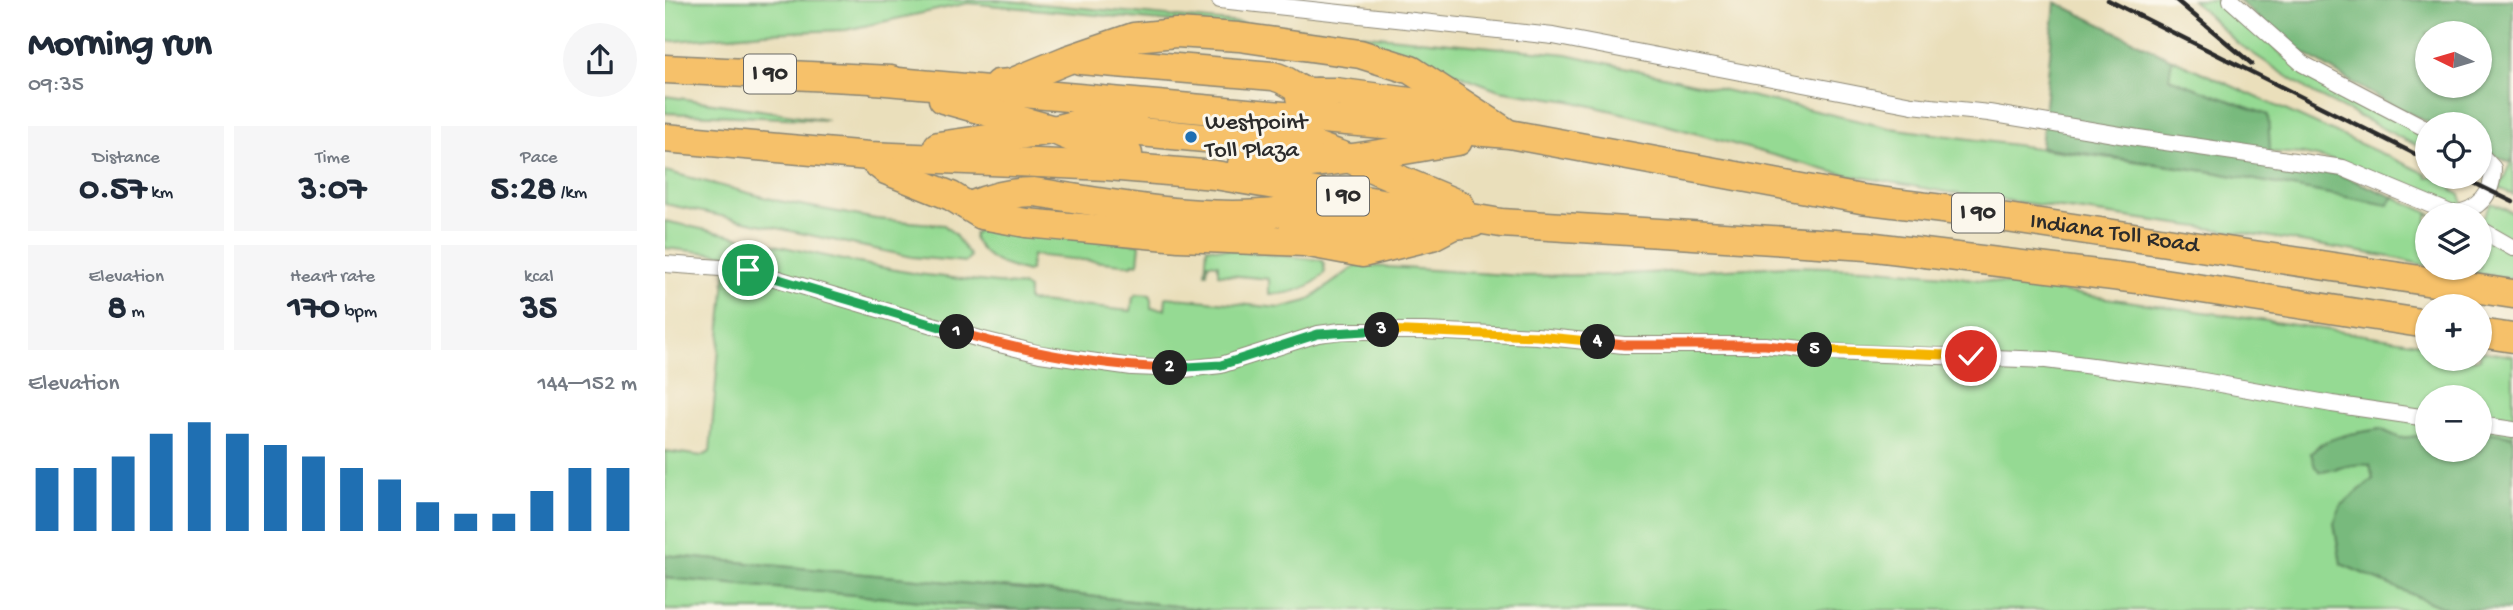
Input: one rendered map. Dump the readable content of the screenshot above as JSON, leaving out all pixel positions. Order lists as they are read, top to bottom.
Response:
{
  "streets": {
    "highway": ["I 90", "Indiana Toll Road"]
  },
  "crossings": [
    ["I 90", "Indiana Toll Road"]
  ],
  "places": ["Westpoint Toll Plaza"],
  "north": "left",
  "page": {
    "heading": ["Morning run", "09:35"],
    "map_buttons": ["+", "−"],
    "stats": [
      ["Distance", "0.57 km"],
      ["Time", "3:07"],
      ["Pace", "5:28 /km"],
      ["Elevation", "8 m"],
      ["Heart rate", "170 bpm"],
      ["kcal", "35"]
    ],
    "pins": [
      "3",
      "1",
      "4",
      "5",
      "2"
    ],
    "chart": ["Elevation", "144–152 m"]
  }
}
